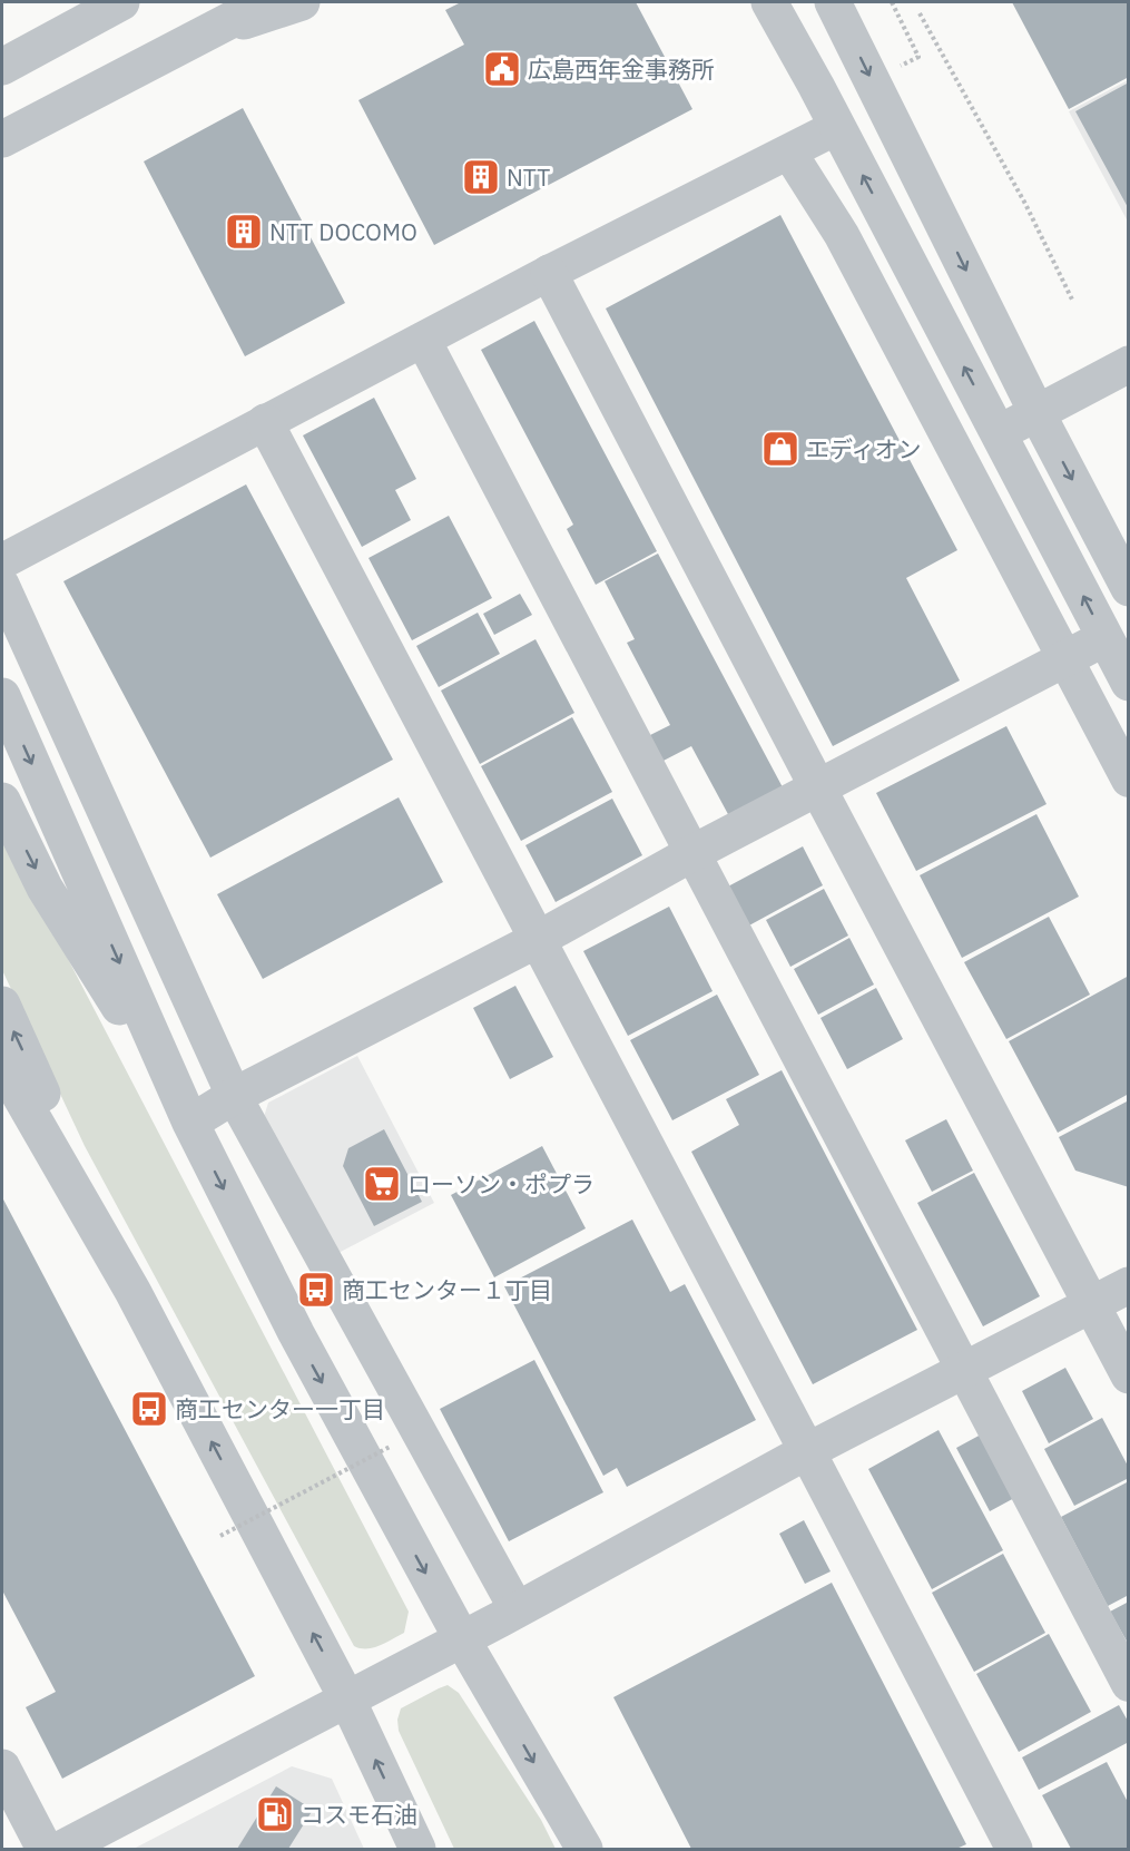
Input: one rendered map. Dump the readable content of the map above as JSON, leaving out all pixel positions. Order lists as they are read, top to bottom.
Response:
{
  "places": {
    "public building": ["広島西年金事務所"],
    "building": ["NTT", "NTT DOCOMO"],
    "shop": ["エディオン"],
    "supermarket": ["ローソン・ポプラ"],
    "bus stop": ["商工センター１丁目", "商工センター一丁目"],
    "fuel station": ["コスモ石油"]
  }
}
